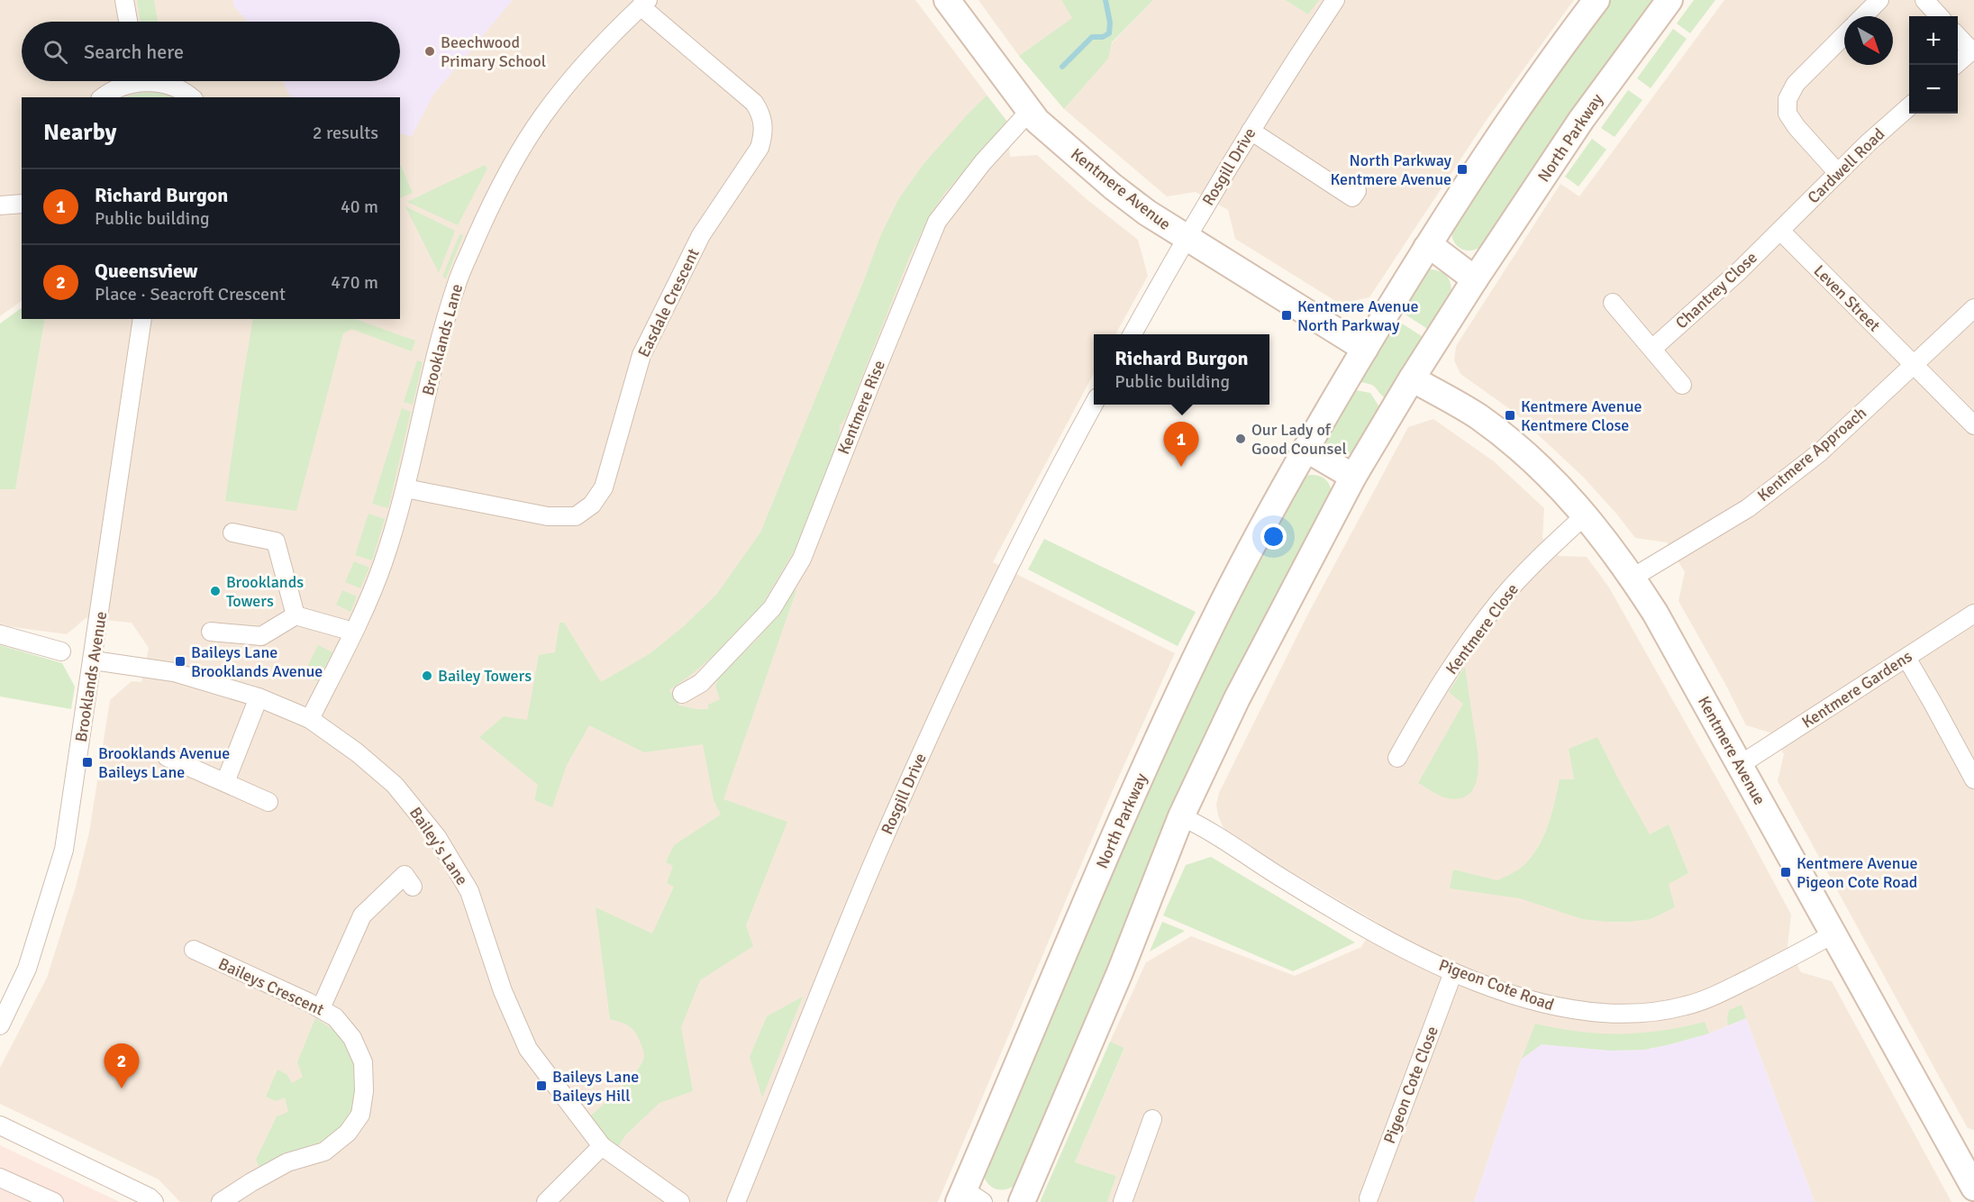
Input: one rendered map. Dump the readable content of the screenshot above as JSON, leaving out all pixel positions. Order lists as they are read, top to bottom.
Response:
{
  "streets": {
    "street": [
      "North Parkway",
      "Cardwell Road",
      "Rosgill Drive",
      "Kentmere Avenue",
      "Chantrey Close",
      "Leven Street",
      "Easdale Crescent",
      "Brooklands Lane",
      "Kentmere Rise",
      "Kentmere Approach",
      "Kentmere Close",
      "Brooklands Avenue",
      "Kentmere Gardens",
      "Bailey's Lane",
      "Pigeon Cote Road",
      "Baileys Crescent",
      "Pigeon Cote Close"
    ]
  },
  "crossings": [
    ["North Parkway", "Kentmere Avenue"],
    ["North Parkway", "Pigeon Cote Road"],
    ["Cardwell Road", "Chantrey Close"],
    ["Cardwell Road", "Leven Street"],
    ["Rosgill Drive", "Kentmere Avenue"],
    ["Kentmere Avenue", "Kentmere Rise"],
    ["Kentmere Avenue", "Kentmere Approach"],
    ["Kentmere Avenue", "Kentmere Close"],
    ["Kentmere Avenue", "Kentmere Gardens"],
    ["Kentmere Avenue", "Pigeon Cote Road"],
    ["Chantrey Close", "Leven Street"],
    ["Leven Street", "Kentmere Approach"],
    ["Easdale Crescent", "Brooklands Lane"],
    ["Brooklands Lane", "Bailey's Lane"],
    ["Brooklands Avenue", "Bailey's Lane"],
    ["Pigeon Cote Road", "Pigeon Cote Close"]
  ],
  "places": {
    "other": [
      "Beechwood Primary School",
      "Our Lady of Good Counsel",
      "Brooklands Towers",
      "Bailey Towers"
    ],
    "transit": [
      "North Parkway Kentmere Avenue",
      "Kentmere Avenue North Parkway",
      "Kentmere Avenue Kentmere Close",
      "Baileys Lane Brooklands Avenue",
      "Brooklands Avenue Baileys Lane",
      "Kentmere Avenue Pigeon Cote Road",
      "Baileys Lane Baileys Hill"
    ]
  },
  "north": "bottom right",
  "page": {
    "map_buttons": ["+", "−"],
    "search": "Search here",
    "heading": ["Nearby", "2 results"],
    "list": [
      {
        "mark": "1",
        "name": "Richard Burgon",
        "note": "Public building",
        "value": "40 m"
      },
      {
        "mark": "2",
        "name": "Queensview",
        "note": "Place · Seacroft Crescent",
        "value": "470 m"
      }
    ],
    "popup": ["Richard Burgon", "Public building"],
    "pins": ["1", "2"]
  }
}
